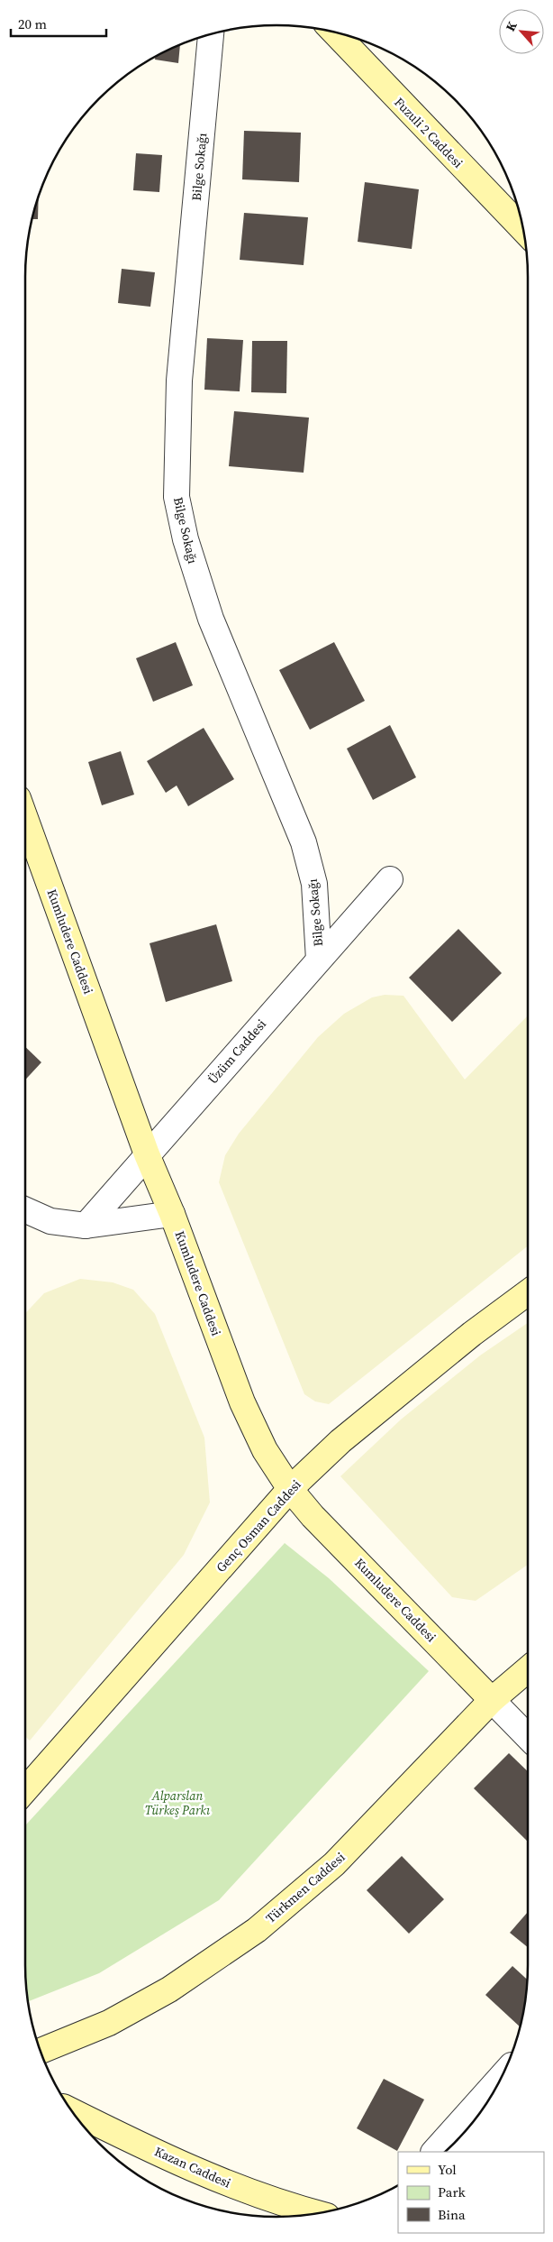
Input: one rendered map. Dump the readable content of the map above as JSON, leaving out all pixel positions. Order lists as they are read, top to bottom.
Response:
{
  "streets": {
    "street": [
      "Fuzuli 2 Caddesi",
      "Bilge Sokağı",
      "Kumludere Caddesi",
      "Üzüm Caddesi",
      "Genç Osman Caddesi",
      "Türkmen Caddesi",
      "Kazan Caddesi"
    ]
  },
  "crossings": [
    ["Bilge Sokağı", "Üzüm Caddesi"],
    ["Kumludere Caddesi", "Üzüm Caddesi"],
    ["Kumludere Caddesi", "Genç Osman Caddesi"],
    ["Kumludere Caddesi", "Türkmen Caddesi"]
  ],
  "parks": ["Alparslan Türkeş Parkı"],
  "legend": ["Yol", "Park", "Bina"],
  "scale_bar": "20 m",
  "north": "top left"
}
